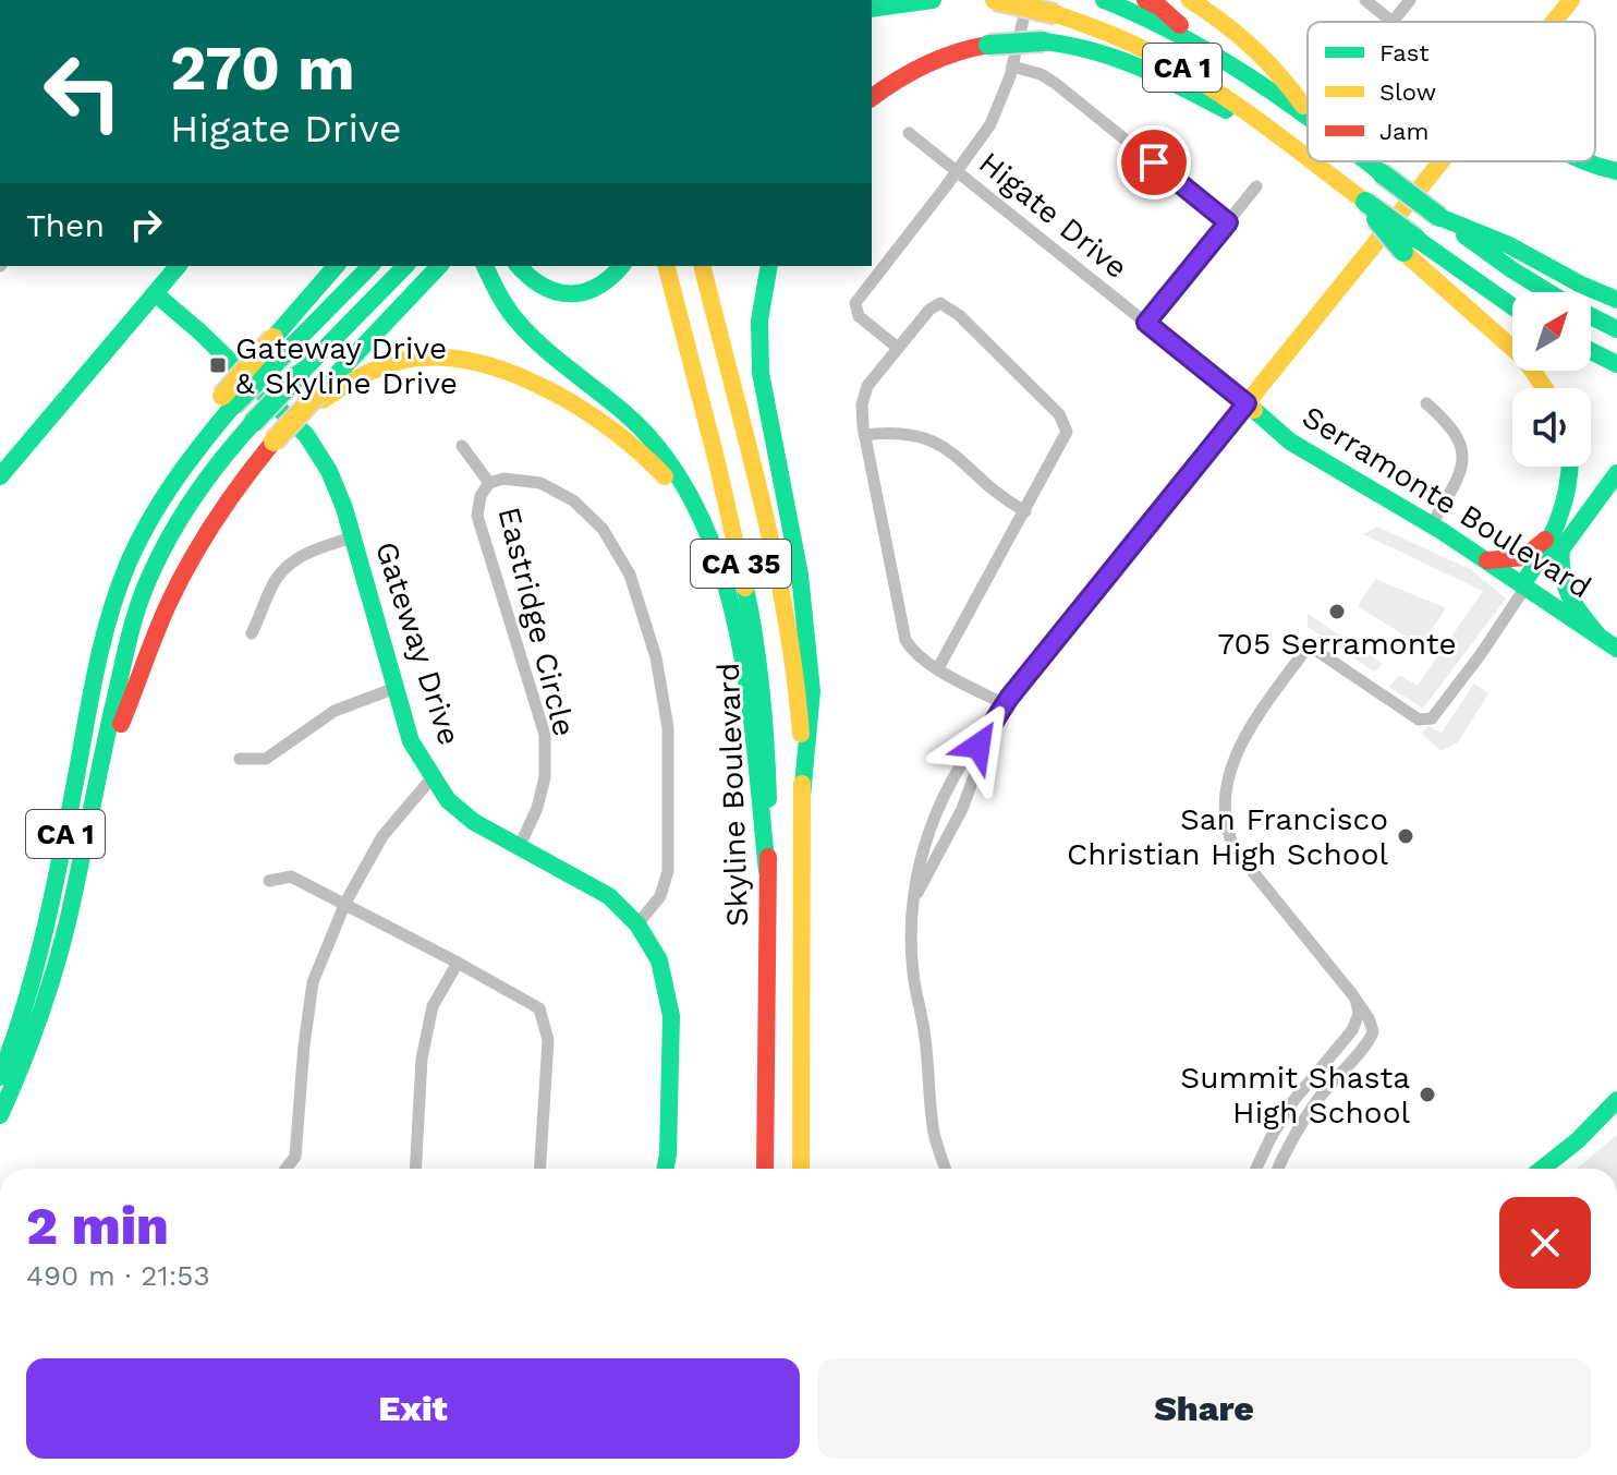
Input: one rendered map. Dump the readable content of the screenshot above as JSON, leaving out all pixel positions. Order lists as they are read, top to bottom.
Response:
{
  "streets": {
    "main road": [
      "CA 1",
      "Serramonte Boulevard",
      "CA 35",
      "Gateway Drive",
      "Skyline Boulevard"
    ],
    "street": ["Higate Drive", "Eastridge Circle"]
  },
  "crossings": [
    ["Higate Drive", "Serramonte Boulevard"],
    ["Eastridge Circle", "Gateway Drive"]
  ],
  "places": {
    "transit": ["Gateway Drive & Skyline Drive"],
    "other": ["705 Serramonte", "San Francisco Christian High School", "Summit Shasta High School"]
  },
  "legend": ["Fast", "Slow", "Jam"],
  "north": "top right",
  "page": {
    "turn": ["270 m", "Higate Drive"],
    "then": "Then",
    "heading": ["2 min", "490 m · 21:53"],
    "buttons": ["Exit", "Share"]
  }
}
